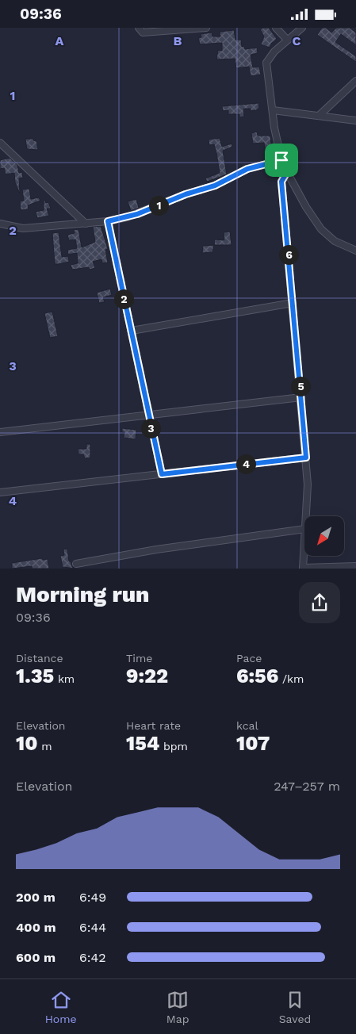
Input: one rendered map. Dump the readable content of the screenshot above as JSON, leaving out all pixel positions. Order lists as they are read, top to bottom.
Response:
{
  "north": "bottom left",
  "page": {
    "status": "09:36",
    "pins": [
      "1",
      "6",
      "2",
      "5",
      "3",
      "4"
    ],
    "heading": ["Morning run", "09:36"],
    "stats": [
      ["Distance", "1.35 km"],
      ["Time", "9:22"],
      ["Pace", "6:56 /km"],
      ["Elevation", "10 m"],
      ["Heart rate", "154 bpm"],
      ["kcal", "107"]
    ],
    "chart": ["Elevation", "247–257 m"],
    "list": [
      {
        "name": "200 m",
        "note": "6:49"
      },
      {
        "name": "400 m",
        "note": "6:44"
      },
      {
        "name": "600 m",
        "note": "6:42"
      }
    ],
    "tabs": ["Home", "Map", "Saved"]
  },
  "grid": {
    "columns": ["A", "B", "C"],
    "rows": [
      "1",
      "2",
      "3",
      "4"
    ]
  }
}
